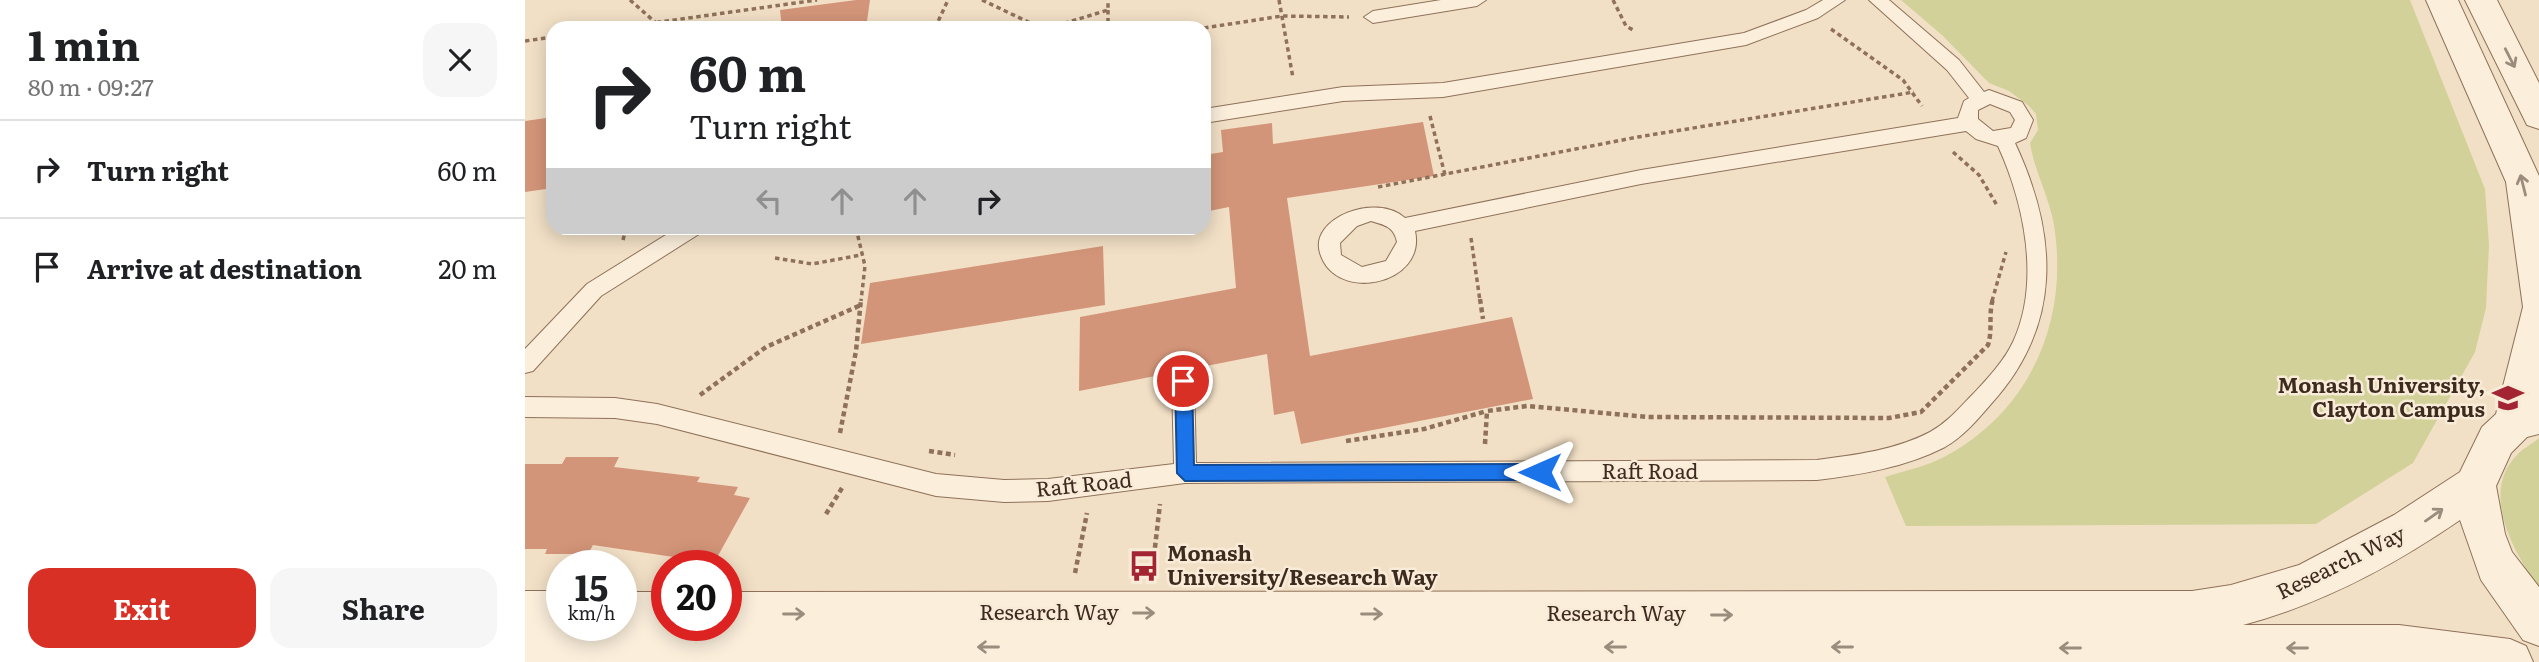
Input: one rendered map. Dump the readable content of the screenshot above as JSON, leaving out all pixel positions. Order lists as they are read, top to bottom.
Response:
{
  "streets": {
    "street": ["Research Way"],
    "lane": ["Raft Road"]
  },
  "places": {
    "school or university": ["Monash University, Clayton Campus"],
    "bus stop": ["Monash University/Research Way"]
  },
  "page": {
    "heading": ["1 min", "80 m · 09:27"],
    "turn": ["60 m", "Turn right"],
    "list": [
      {
        "name": "Turn right",
        "value": "60 m"
      },
      {
        "name": "Arrive at destination",
        "value": "20 m"
      }
    ],
    "speed": "15 km/h",
    "limit": "20",
    "buttons": ["Exit", "Share"]
  }
}
